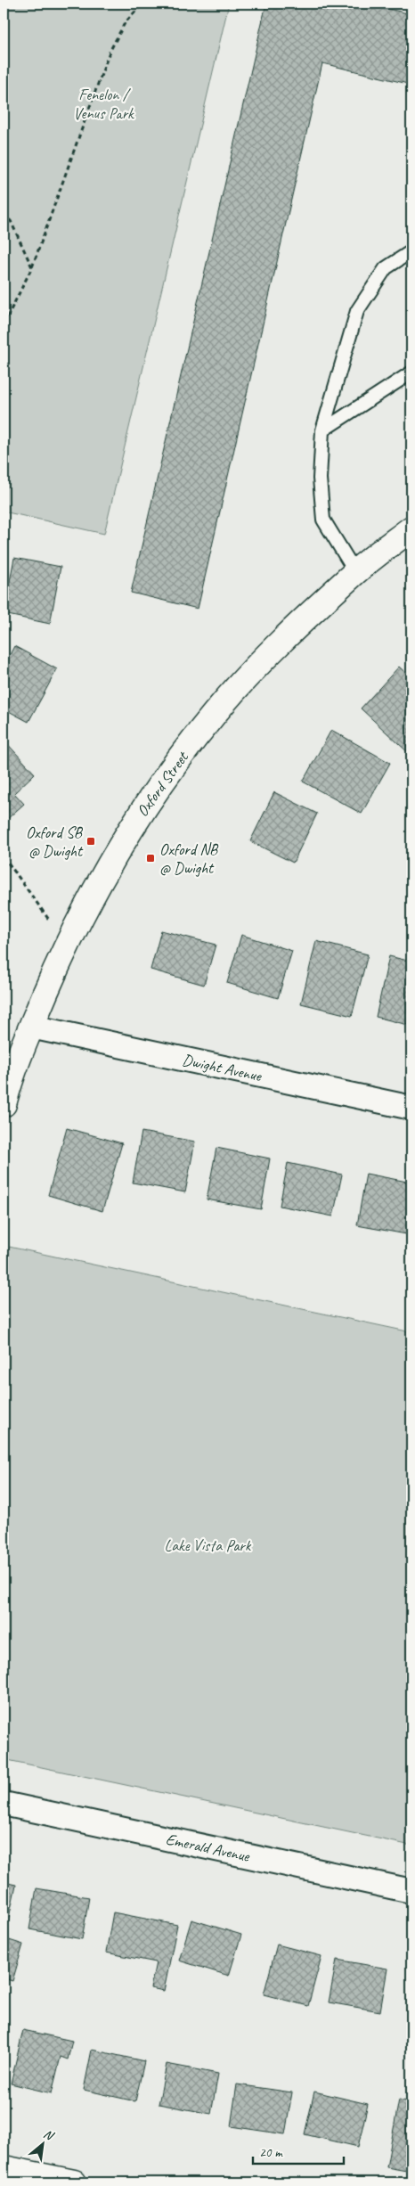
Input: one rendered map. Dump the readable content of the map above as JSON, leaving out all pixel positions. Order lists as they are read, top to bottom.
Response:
{
  "streets": {
    "street": ["Oxford Street", "Dwight Avenue", "Emerald Avenue"]
  },
  "crossings": [
    ["Oxford Street", "Dwight Avenue"]
  ],
  "parks": ["Fenelon / Venus Park", "Lake Vista Park"],
  "places": {
    "transit": ["Oxford SB @ Dwight", "Oxford NB @ Dwight"]
  },
  "scale_bar": "20 m",
  "north": "top right"
}
